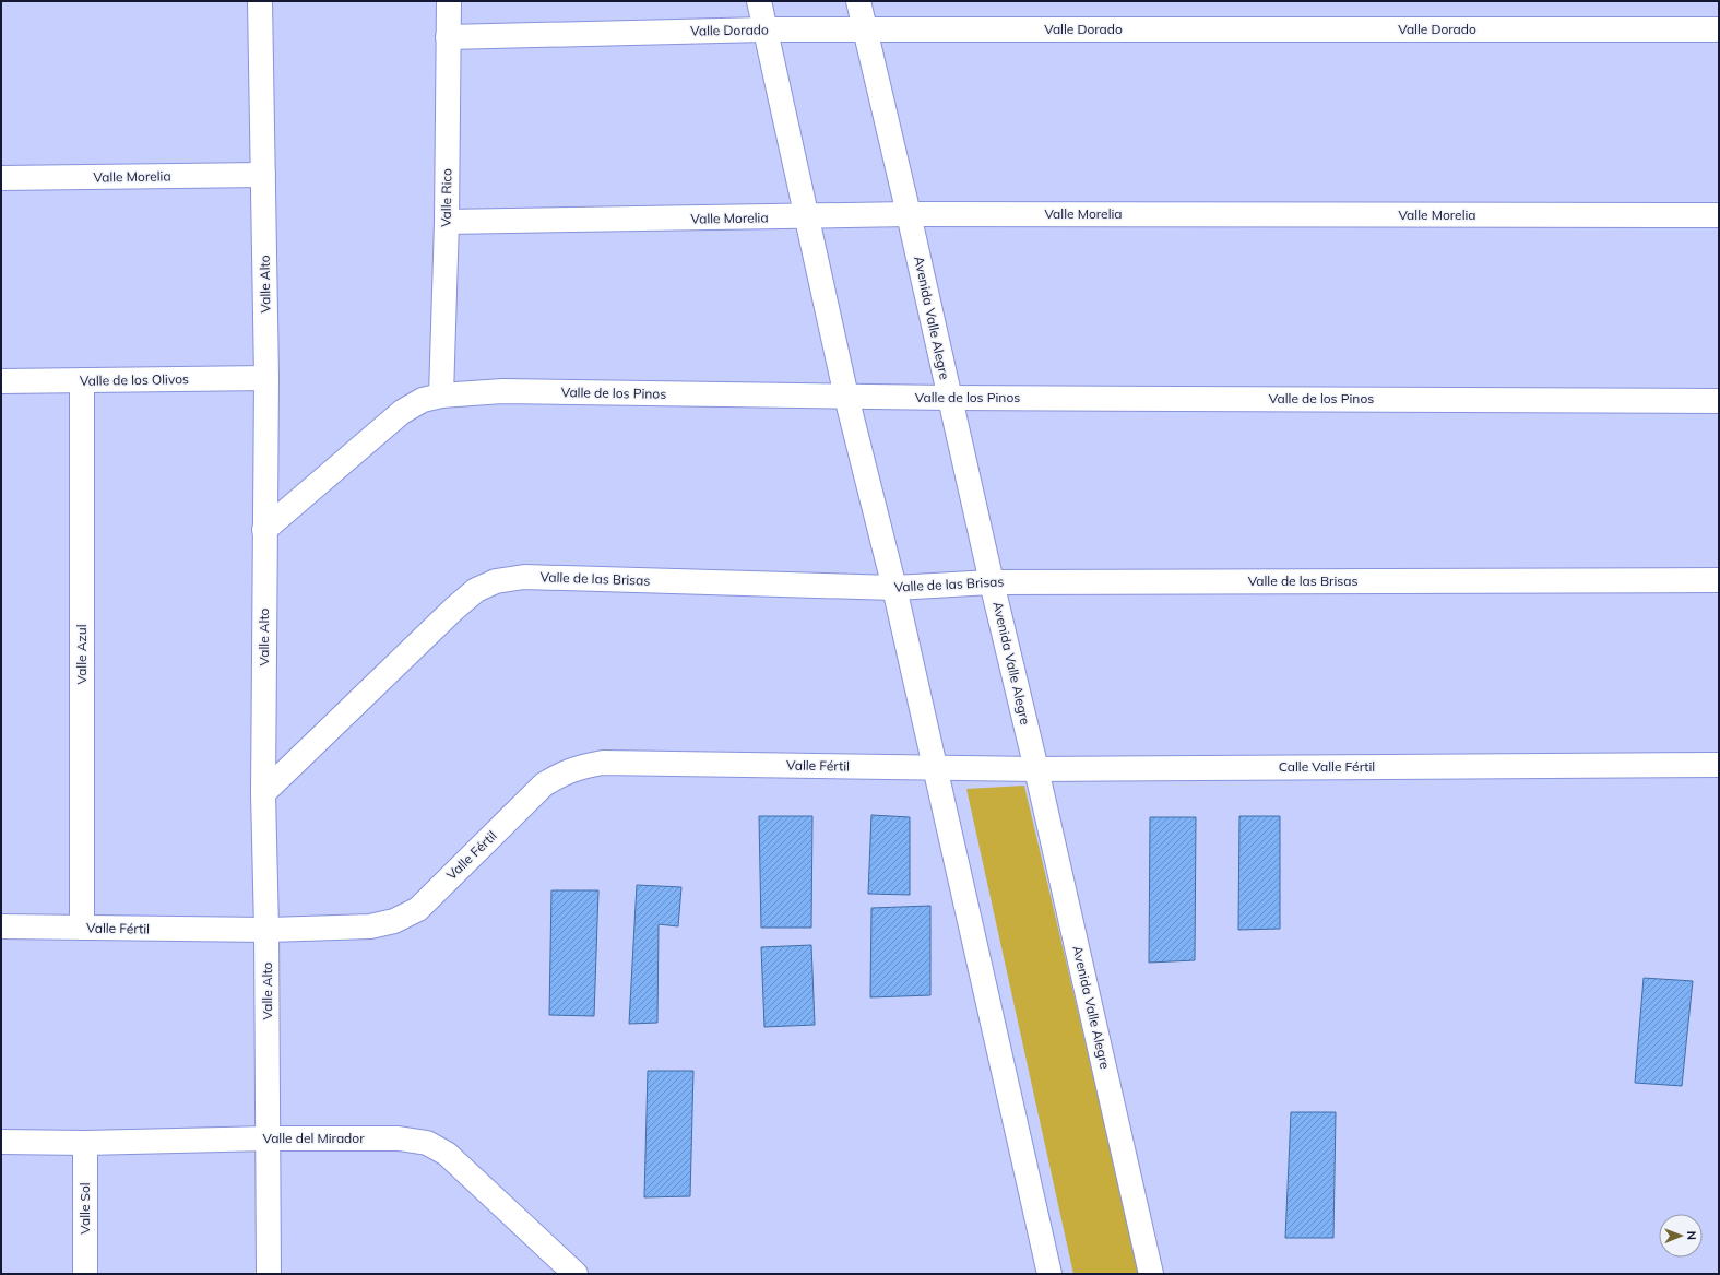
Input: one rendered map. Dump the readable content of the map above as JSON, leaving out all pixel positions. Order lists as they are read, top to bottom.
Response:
{
  "streets": {
    "street": [
      "Valle Dorado",
      "Valle Morelia",
      "Valle Rico",
      "Valle Alto",
      "Avenida Valle Alegre",
      "Valle de los Olivos",
      "Valle de los Pinos",
      "Valle de las Brisas",
      "Valle Azul",
      "Valle Fértil",
      "Calle Valle Fértil",
      "Valle del Mirador",
      "Valle Sol"
    ]
  },
  "crossings": [
    ["Valle Dorado", "Valle Rico"],
    ["Valle Dorado", "Avenida Valle Alegre"],
    ["Valle Morelia", "Valle Rico"],
    ["Valle Morelia", "Valle Alto"],
    ["Valle Morelia", "Avenida Valle Alegre"],
    ["Valle Rico", "Valle de los Pinos"],
    ["Valle Alto", "Valle de los Olivos"],
    ["Valle Alto", "Valle de los Pinos"],
    ["Valle Alto", "Valle de las Brisas"],
    ["Valle Alto", "Valle Fértil"],
    ["Valle Alto", "Valle del Mirador"],
    ["Avenida Valle Alegre", "Valle de los Pinos"],
    ["Avenida Valle Alegre", "Valle de las Brisas"],
    ["Avenida Valle Alegre", "Calle Valle Fértil"],
    ["Valle de los Olivos", "Valle Azul"],
    ["Valle Azul", "Valle Fértil"],
    ["Valle Fértil", "Calle Valle Fértil"],
    ["Valle del Mirador", "Valle Sol"]
  ],
  "north": "right"
}
